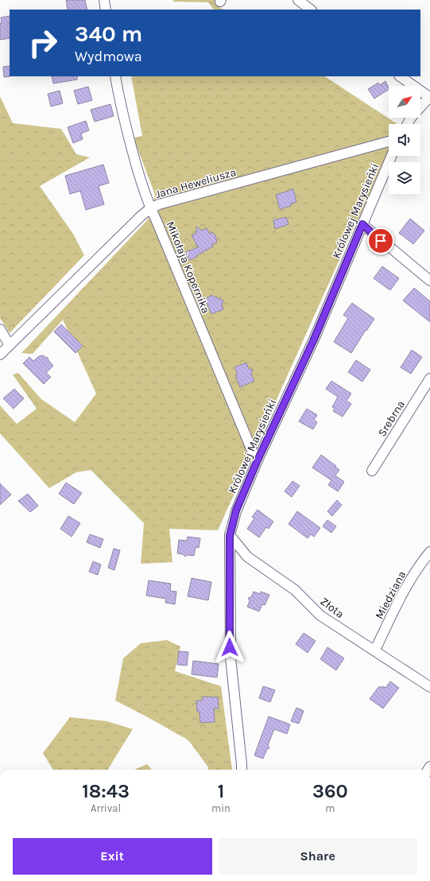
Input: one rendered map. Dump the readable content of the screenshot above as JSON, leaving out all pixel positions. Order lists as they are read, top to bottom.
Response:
{
  "streets": {
    "street": [
      "Jana Heweliusza",
      "Królowej Marysieńki",
      "Mikołaja Kopernika",
      "Srebrna",
      "Miedziana",
      "Złota"
    ]
  },
  "crossings": [
    ["Jana Heweliusza", "Mikołaja Kopernika"],
    ["Królowej Marysieńki", "Mikołaja Kopernika"],
    ["Królowej Marysieńki", "Złota"],
    ["Miedziana", "Złota"]
  ],
  "north": "top right",
  "page": {
    "turn": ["340 m", "Wydmowa"],
    "eta": [
      "18:43",
      "Arrival",
      "1",
      "min",
      "360",
      "m"
    ],
    "buttons": ["Exit", "Share"]
  }
}
